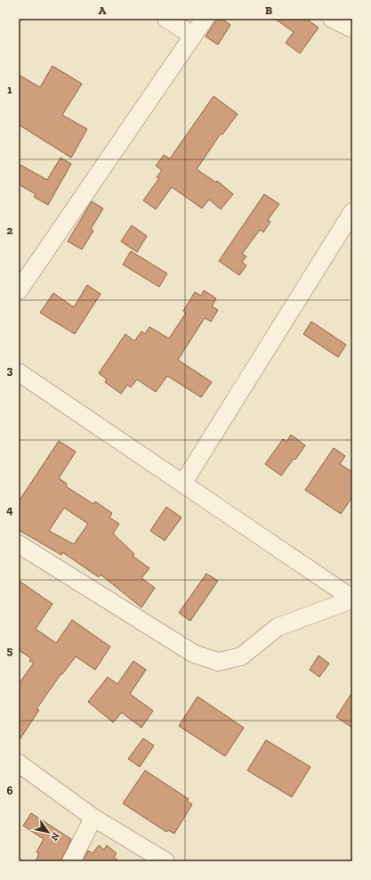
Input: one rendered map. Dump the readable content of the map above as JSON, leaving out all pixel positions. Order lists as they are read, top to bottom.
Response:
{
  "north": "bottom right",
  "grid": {
    "columns": ["A", "B"],
    "rows": [
      "1",
      "2",
      "3",
      "4",
      "5",
      "6"
    ]
  }
}
